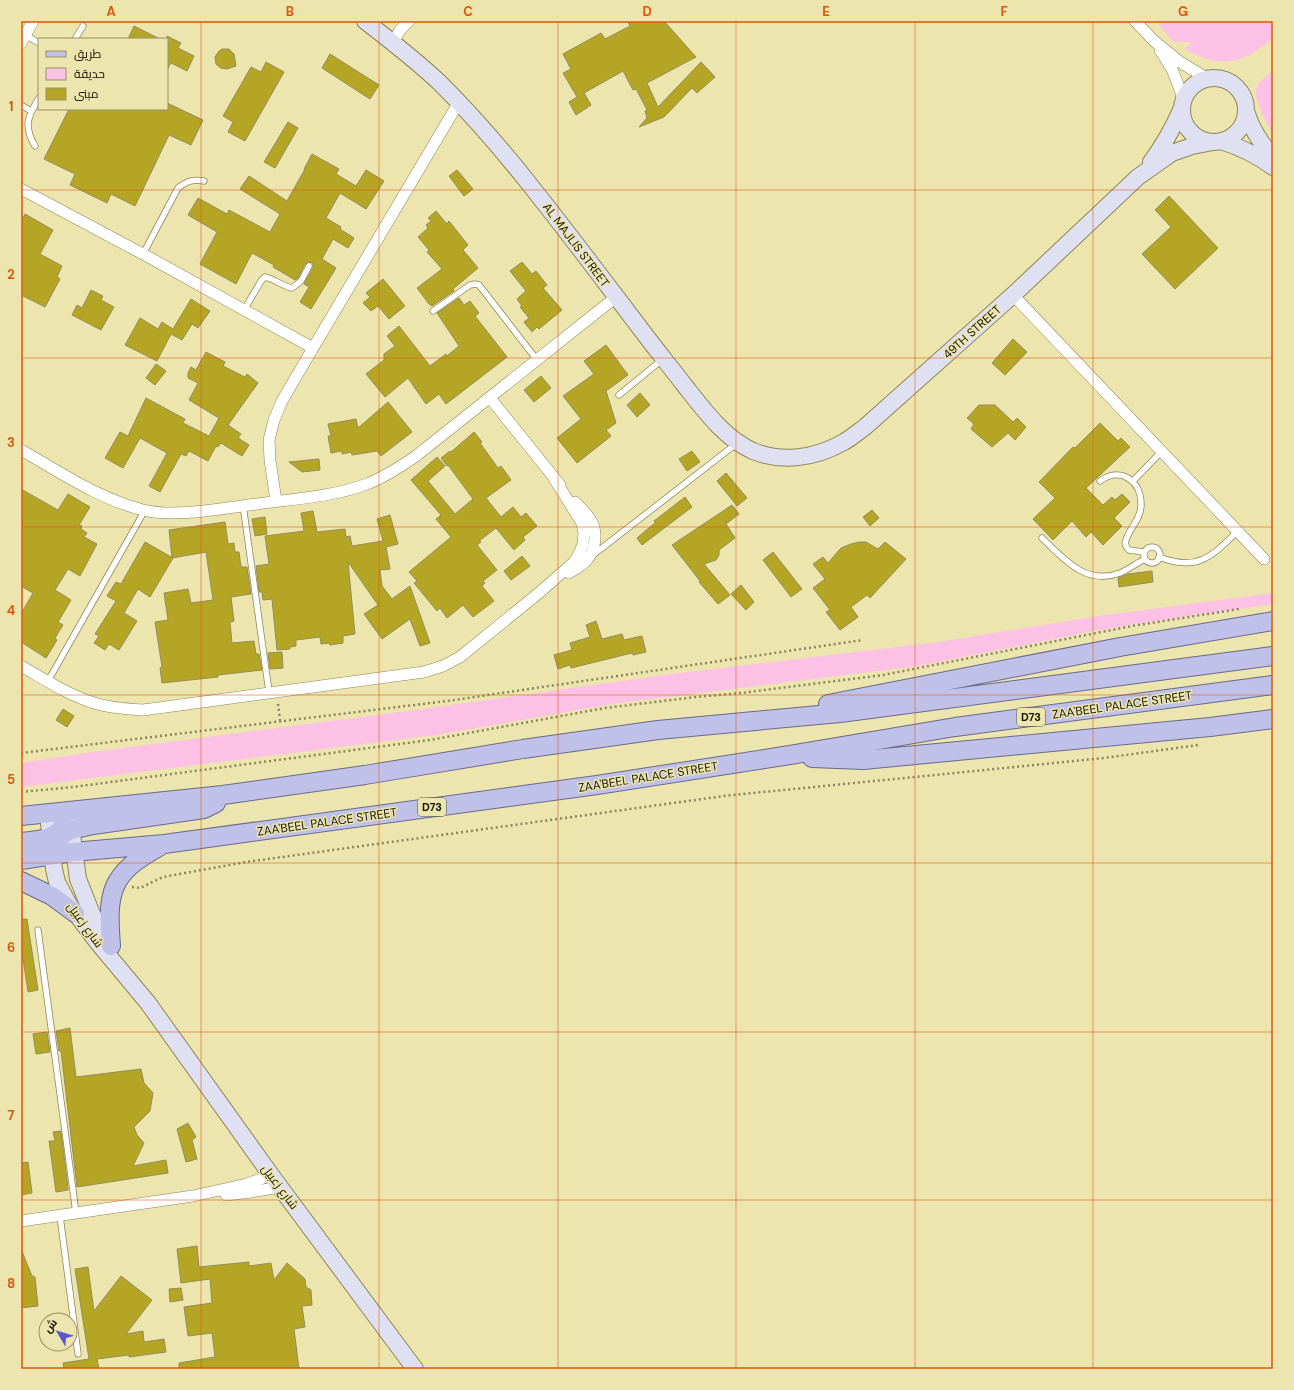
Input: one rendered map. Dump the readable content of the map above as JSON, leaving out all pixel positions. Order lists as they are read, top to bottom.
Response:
{
  "streets": {
    "main road": ["ZAA'BEEL PALACE STREET", "D73"],
    "street": ["AL MAJLIS STREET", "49TH STREET", "شارع زعبيل"]
  },
  "crossings": [
    ["AL MAJLIS STREET", "49TH STREET"],
    ["ZAA'BEEL PALACE STREET", "شارع زعبيل"]
  ],
  "legend": ["طريق", "حديقة", "مبنى"],
  "north": "top left",
  "grid": {
    "columns": [
      "A",
      "B",
      "C",
      "D",
      "E",
      "F",
      "G"
    ],
    "rows": [
      "1",
      "2",
      "3",
      "4",
      "5",
      "6",
      "7",
      "8"
    ]
  }
}
